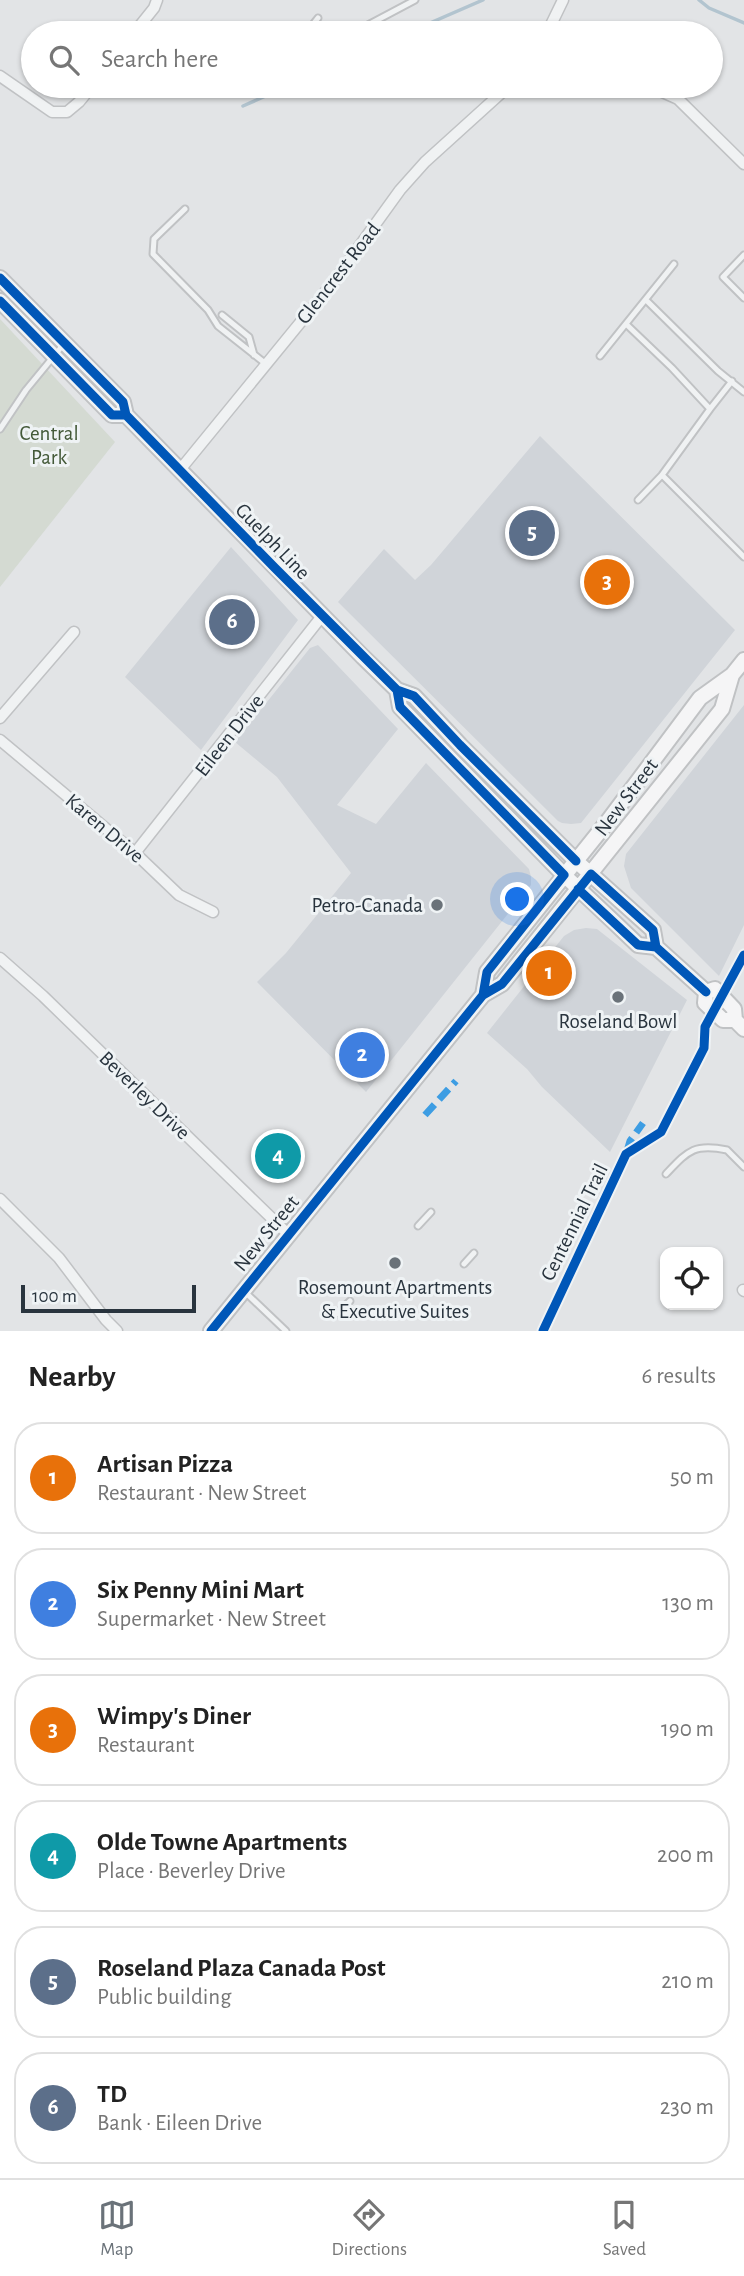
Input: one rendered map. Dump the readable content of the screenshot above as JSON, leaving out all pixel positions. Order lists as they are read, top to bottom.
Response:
{
  "streets": {
    "main road": ["Guelph Line", "New Street"],
    "street": [
      "Glencrest Road",
      "Eileen Drive",
      "Karen Drive",
      "Beverley Drive"
    ],
    "cycle path": ["Centennial Trail"]
  },
  "crossings": [
    ["Glencrest Road", "Guelph Line"],
    ["Guelph Line", "Eileen Drive"],
    ["Guelph Line", "New Street"],
    ["Eileen Drive", "Karen Drive"],
    ["New Street", "Beverley Drive"]
  ],
  "parks": ["Central Park"],
  "places": ["Petro-Canada", "Roseland Bowl", "Rosemount Apartments & Executive Suites"],
  "scale_bar": "100 m",
  "page": {
    "search": "Search here",
    "pins": [
      "5",
      "3",
      "6",
      "1",
      "2",
      "4"
    ],
    "scale": "100 m",
    "heading": ["Nearby", "6 results"],
    "list": [
      {
        "mark": "1",
        "name": "Artisan Pizza",
        "note": "Restaurant · New Street",
        "value": "50 m"
      },
      {
        "mark": "2",
        "name": "Six Penny Mini Mart",
        "note": "Supermarket · New Street",
        "value": "130 m"
      },
      {
        "mark": "3",
        "name": "Wimpy's Diner",
        "note": "Restaurant",
        "value": "190 m"
      },
      {
        "mark": "4",
        "name": "Olde Towne Apartments",
        "note": "Place · Beverley Drive",
        "value": "200 m"
      },
      {
        "mark": "5",
        "name": "Roseland Plaza Canada Post",
        "note": "Public building",
        "value": "210 m"
      },
      {
        "mark": "6",
        "name": "TD",
        "note": "Bank · Eileen Drive",
        "value": "230 m"
      }
    ],
    "nav": ["Map", "Directions", "Saved"]
  }
}
